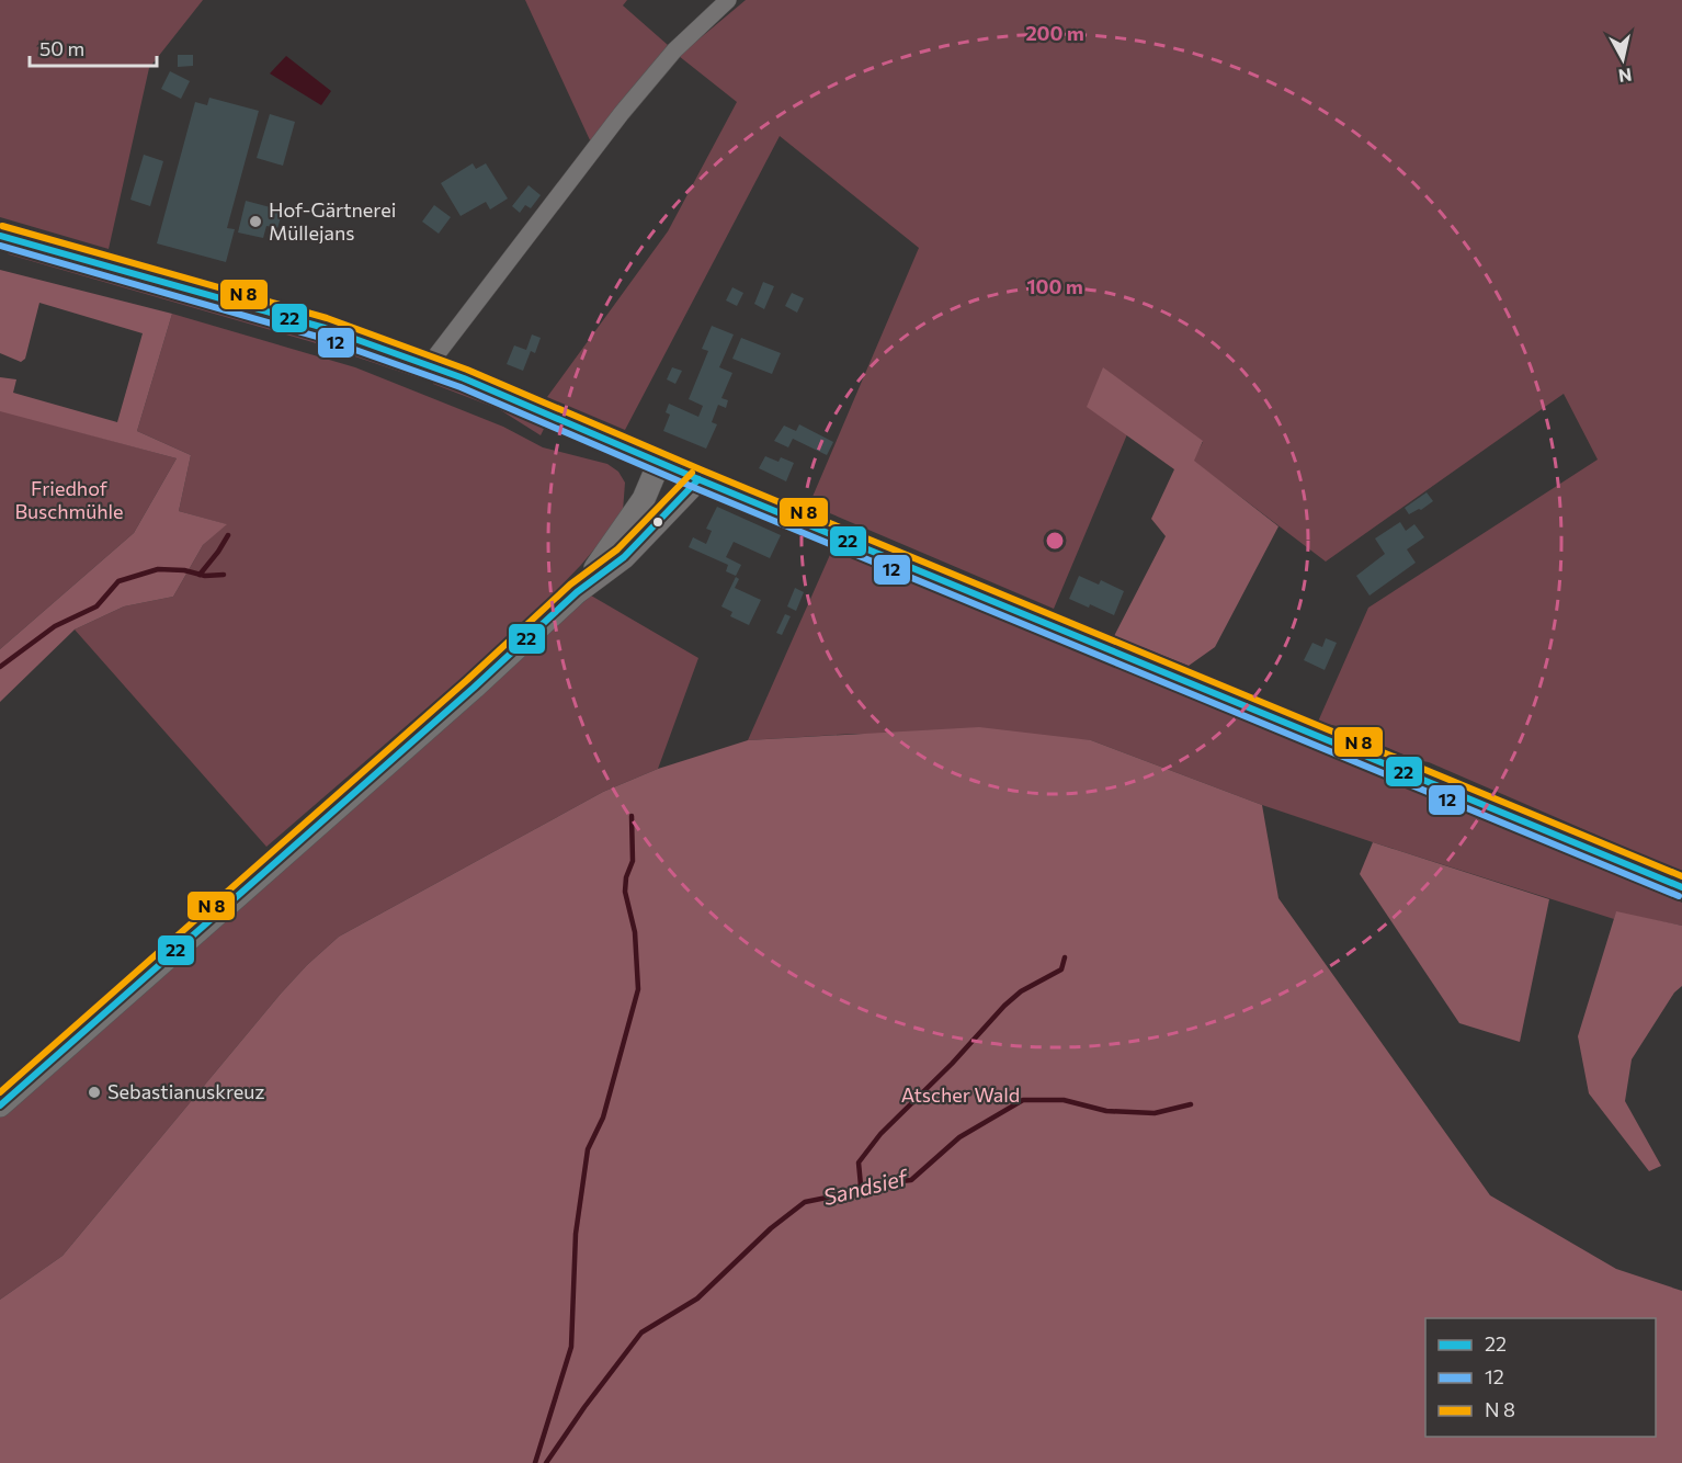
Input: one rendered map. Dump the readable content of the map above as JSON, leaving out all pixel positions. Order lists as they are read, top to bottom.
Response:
{
  "water": ["Sandsief"],
  "parks": ["Friedhof Buschmühle", "Atscher Wald"],
  "places": ["Hof-Gärtnerei Müllejans", "Sebastianuskreuz"],
  "lines": ["transit line 22", "transit line 12"],
  "legend": ["22", "12", "N 8"],
  "scale_bar": "50 m",
  "north": "bottom",
  "rings": ["200 m", "100 m"]
}
